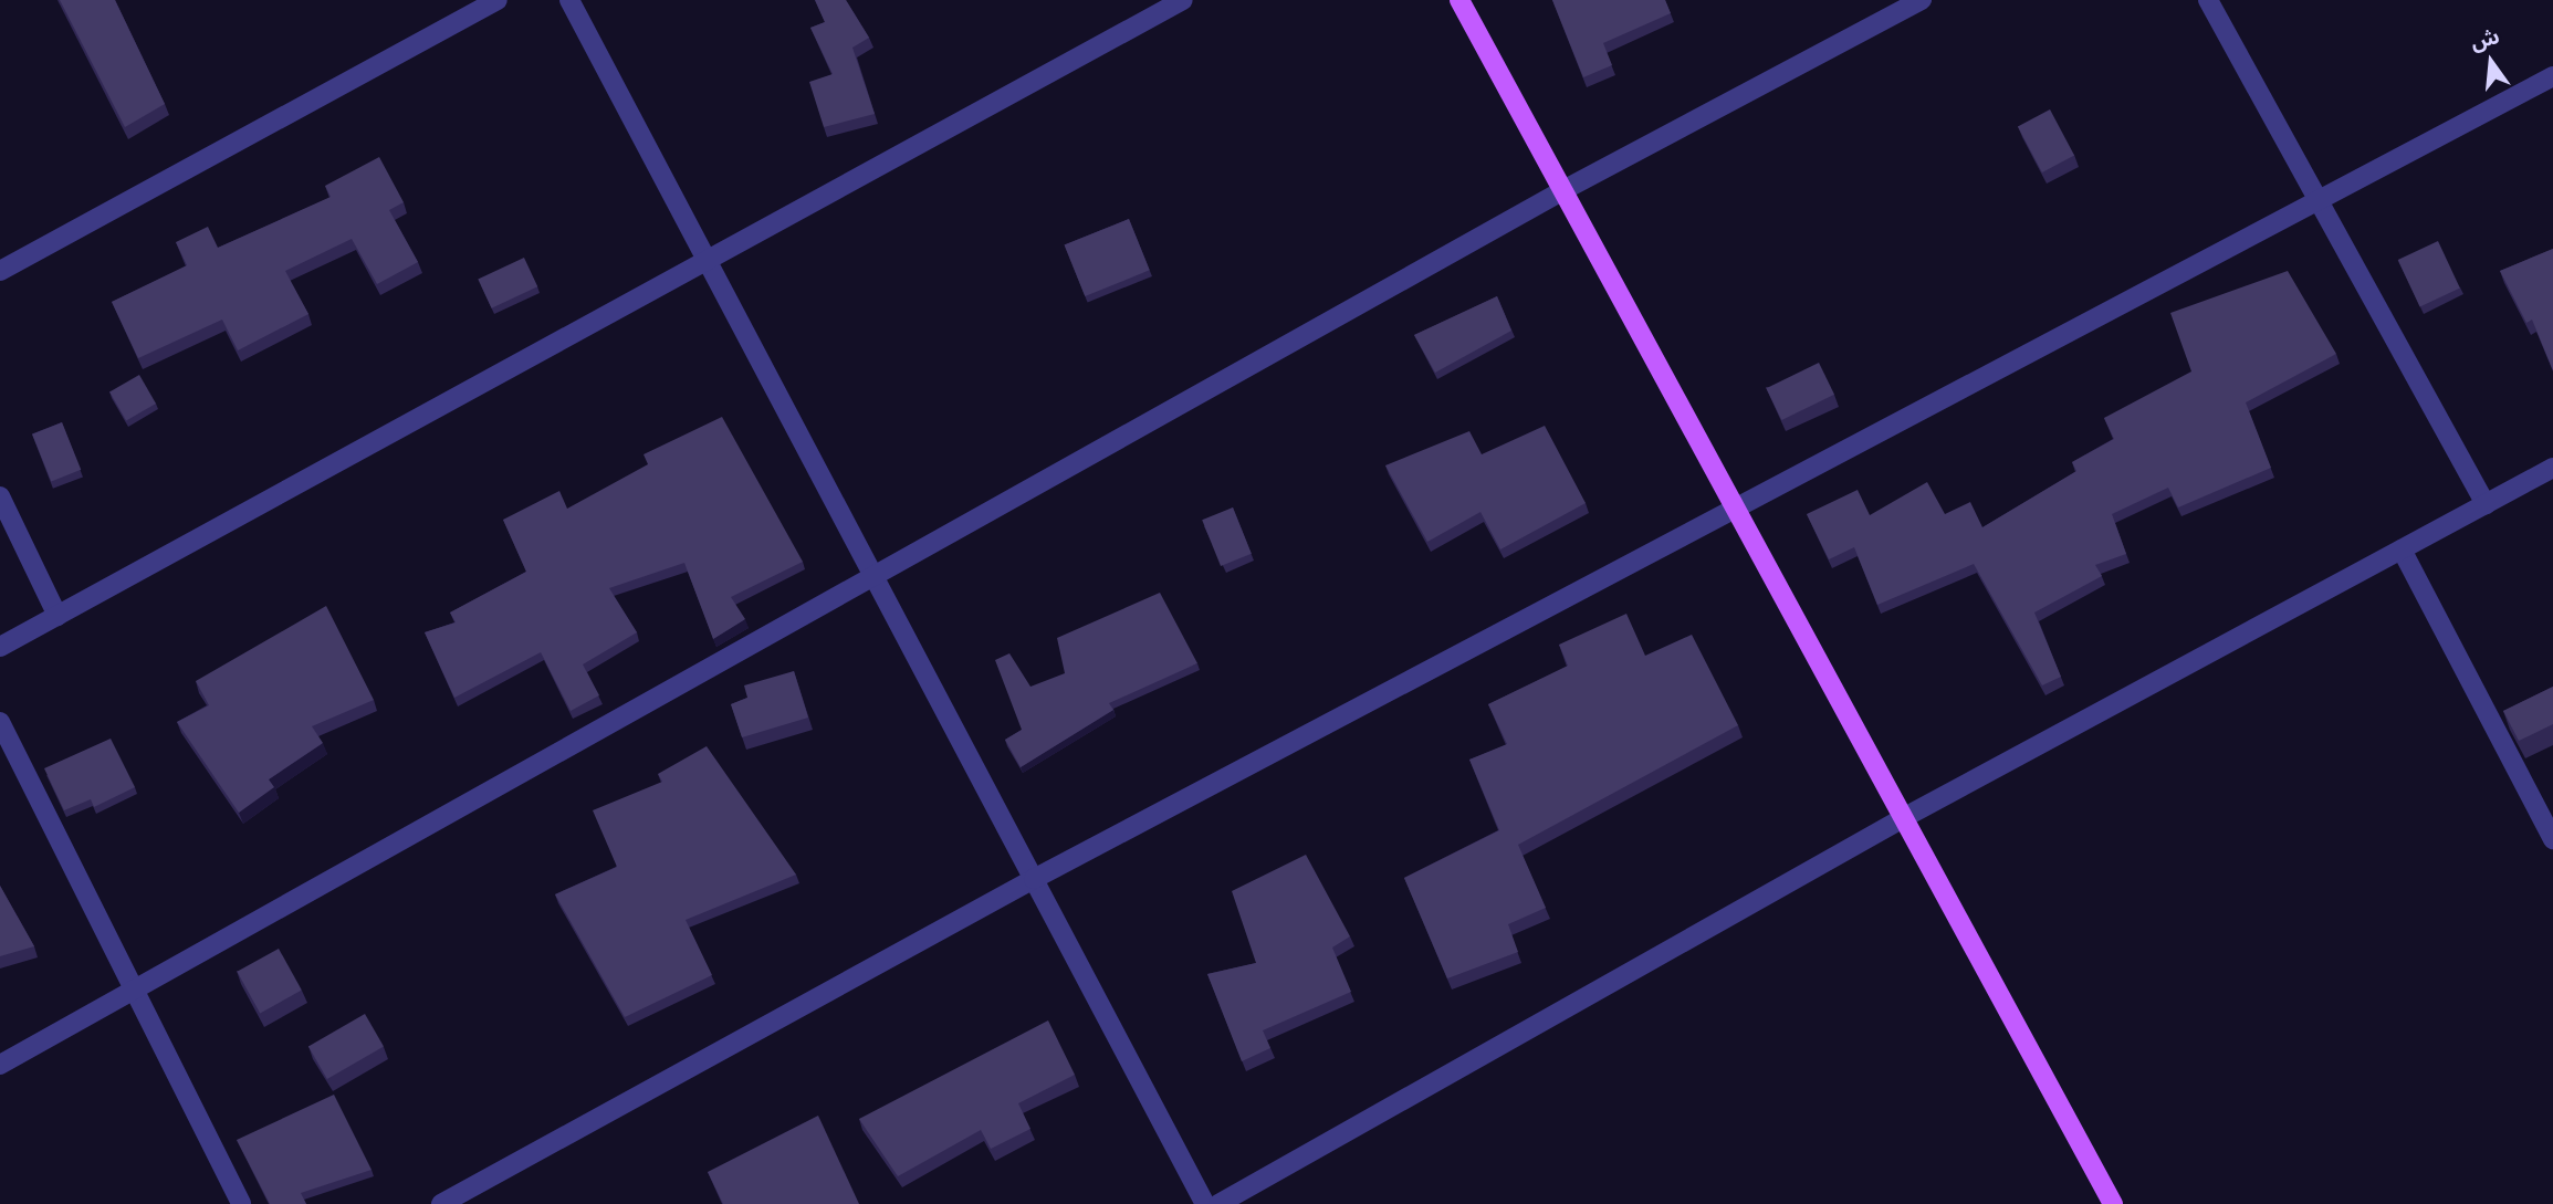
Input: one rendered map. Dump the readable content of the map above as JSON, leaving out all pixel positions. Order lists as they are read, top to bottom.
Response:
{
  "north": "top"
}
